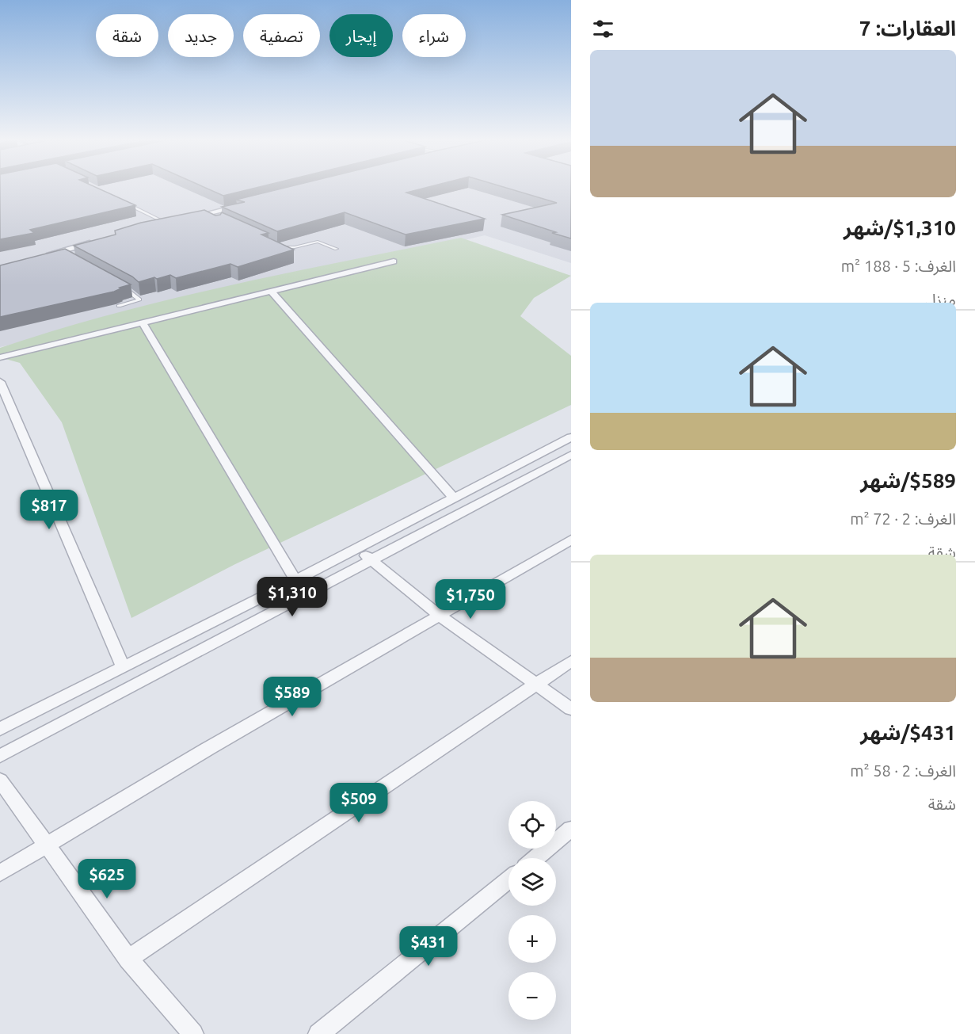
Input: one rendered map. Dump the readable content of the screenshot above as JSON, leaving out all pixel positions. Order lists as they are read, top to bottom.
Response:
{
  "page": {
    "heading": "العقارات: 7",
    "chip": [
      "شراء",
      "إيجار",
      "تصفية",
      "جديد",
      "شقة"
    ],
    "list": [
      {
        "name": "$1,310/شهر",
        "note": "الغرف: 5 · 188 m² · منزل"
      },
      {
        "name": "$589/شهر",
        "note": "الغرف: 2 · 72 m² · شقة"
      },
      {
        "name": "$431/شهر",
        "note": "الغرف: 2 · 58 m² · شقة"
      }
    ],
    "price": [
      "$817",
      "$1,310",
      "$1,750",
      "$589",
      "$509",
      "$625",
      "$431"
    ],
    "map_buttons": ["+", "−"]
  }
}
